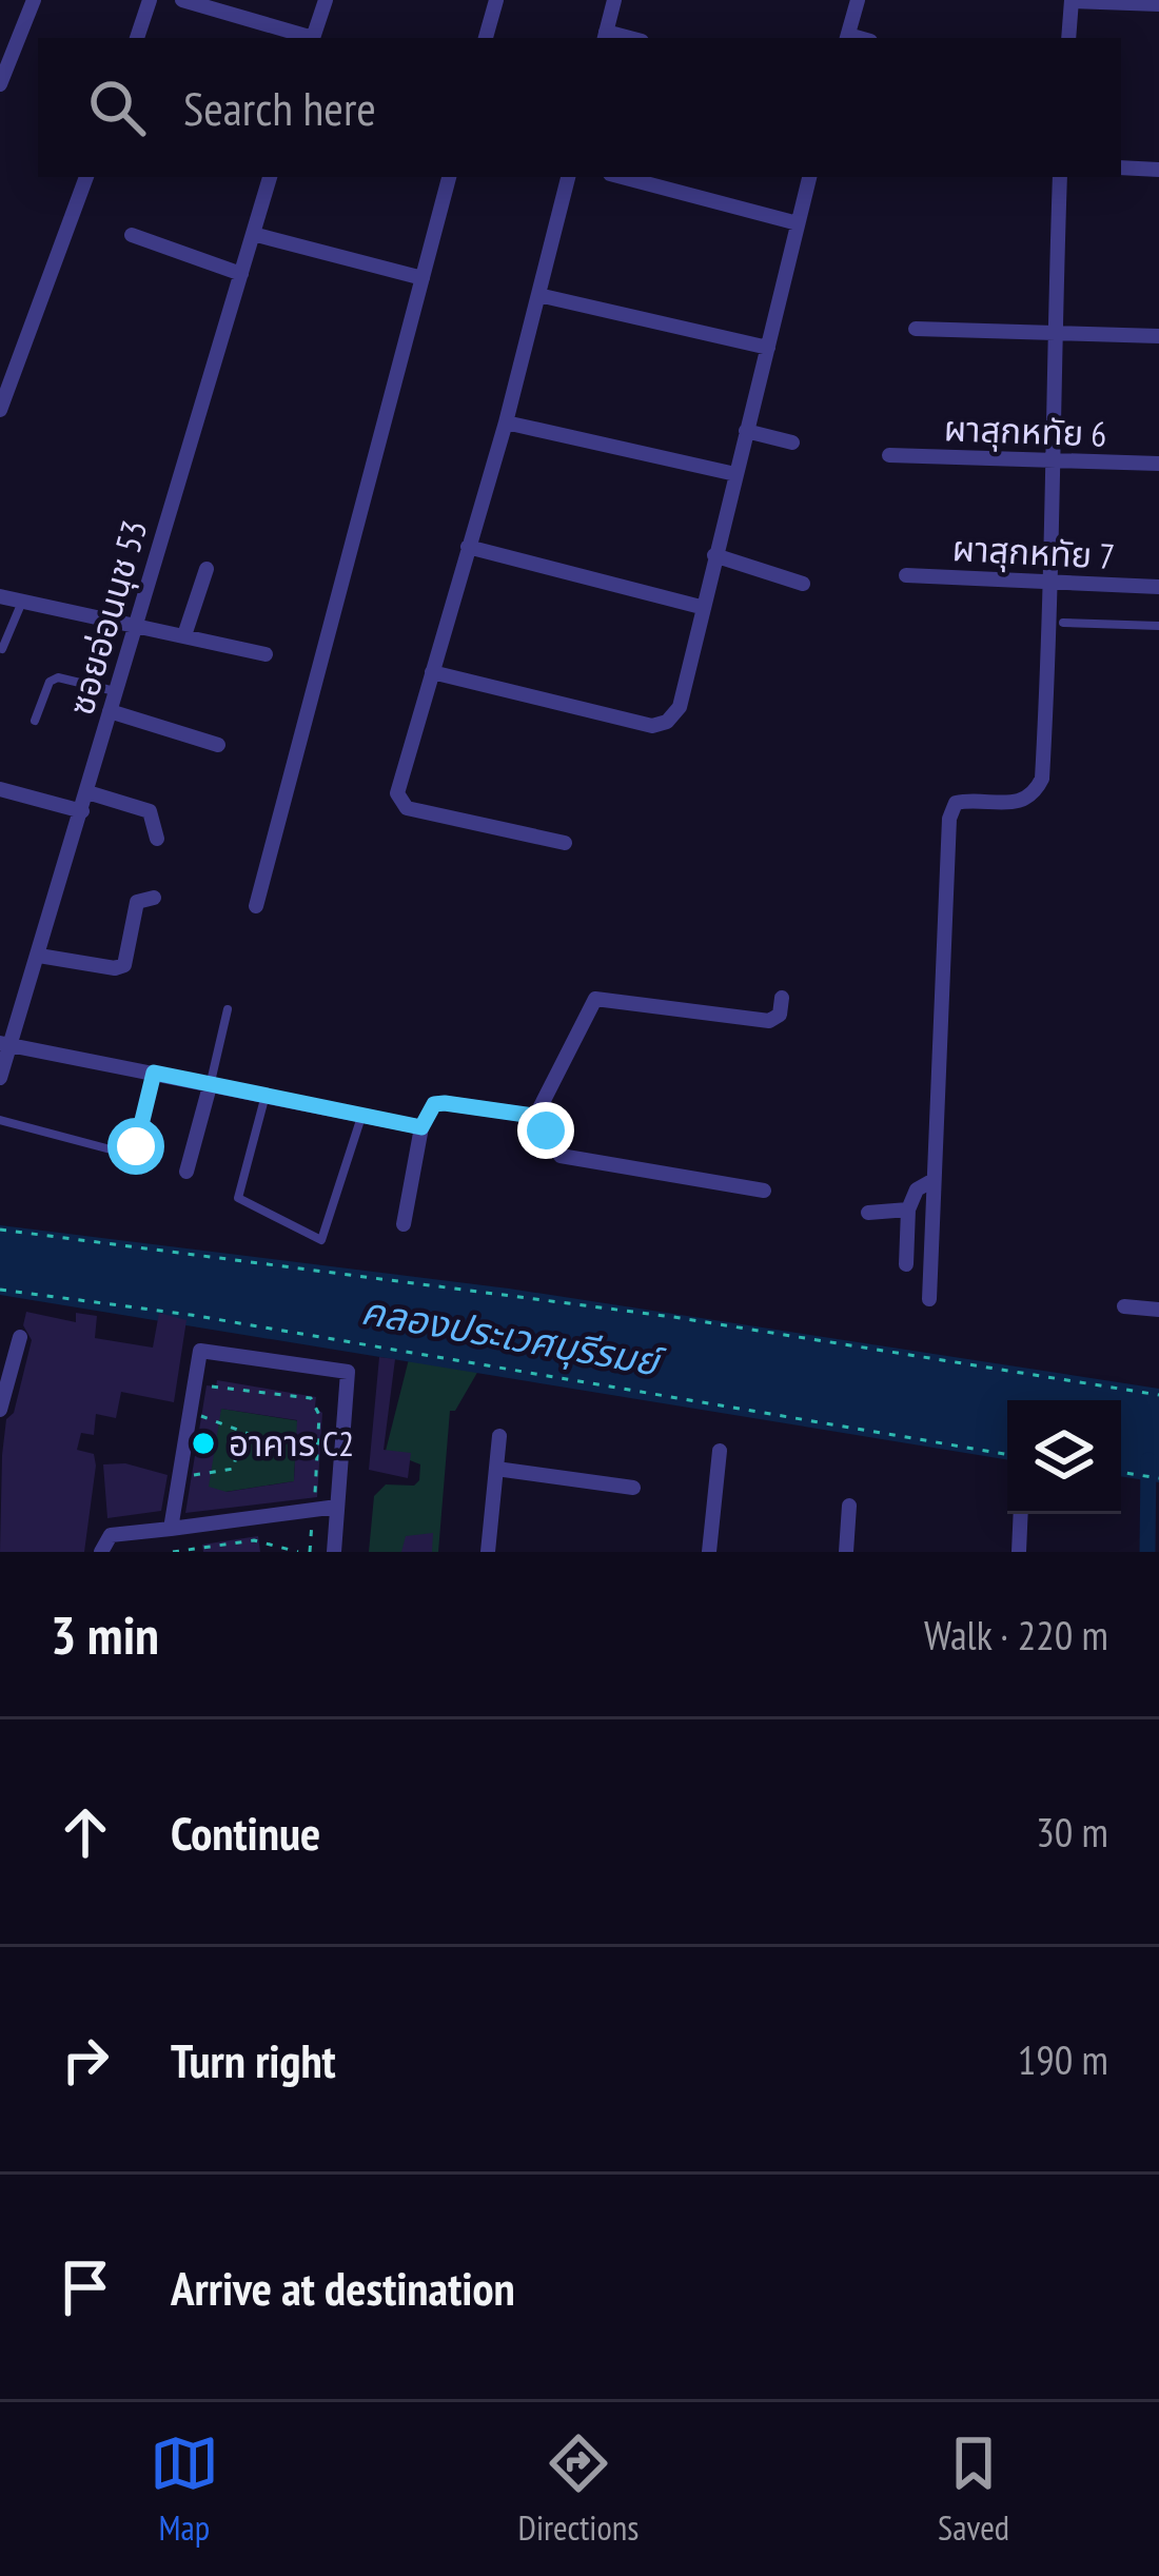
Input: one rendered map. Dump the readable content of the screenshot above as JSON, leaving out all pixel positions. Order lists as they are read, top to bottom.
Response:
{
  "streets": {
    "street": ["ผาสุกหทัย 6", "ผาสุกหทัย 7", "ซอยอ่อนนุช 53"]
  },
  "water": ["คลองประเวศบุรีรมย์"],
  "places": ["อาคาร C2"],
  "page": {
    "search": "Search here",
    "heading": ["3 min", "Walk · 220 m"],
    "list": [
      ["Continue", "30 m"],
      ["Turn right", "190 m"],
      "Arrive at destination"
    ],
    "nav": ["Map", "Directions", "Saved"]
  }
}
